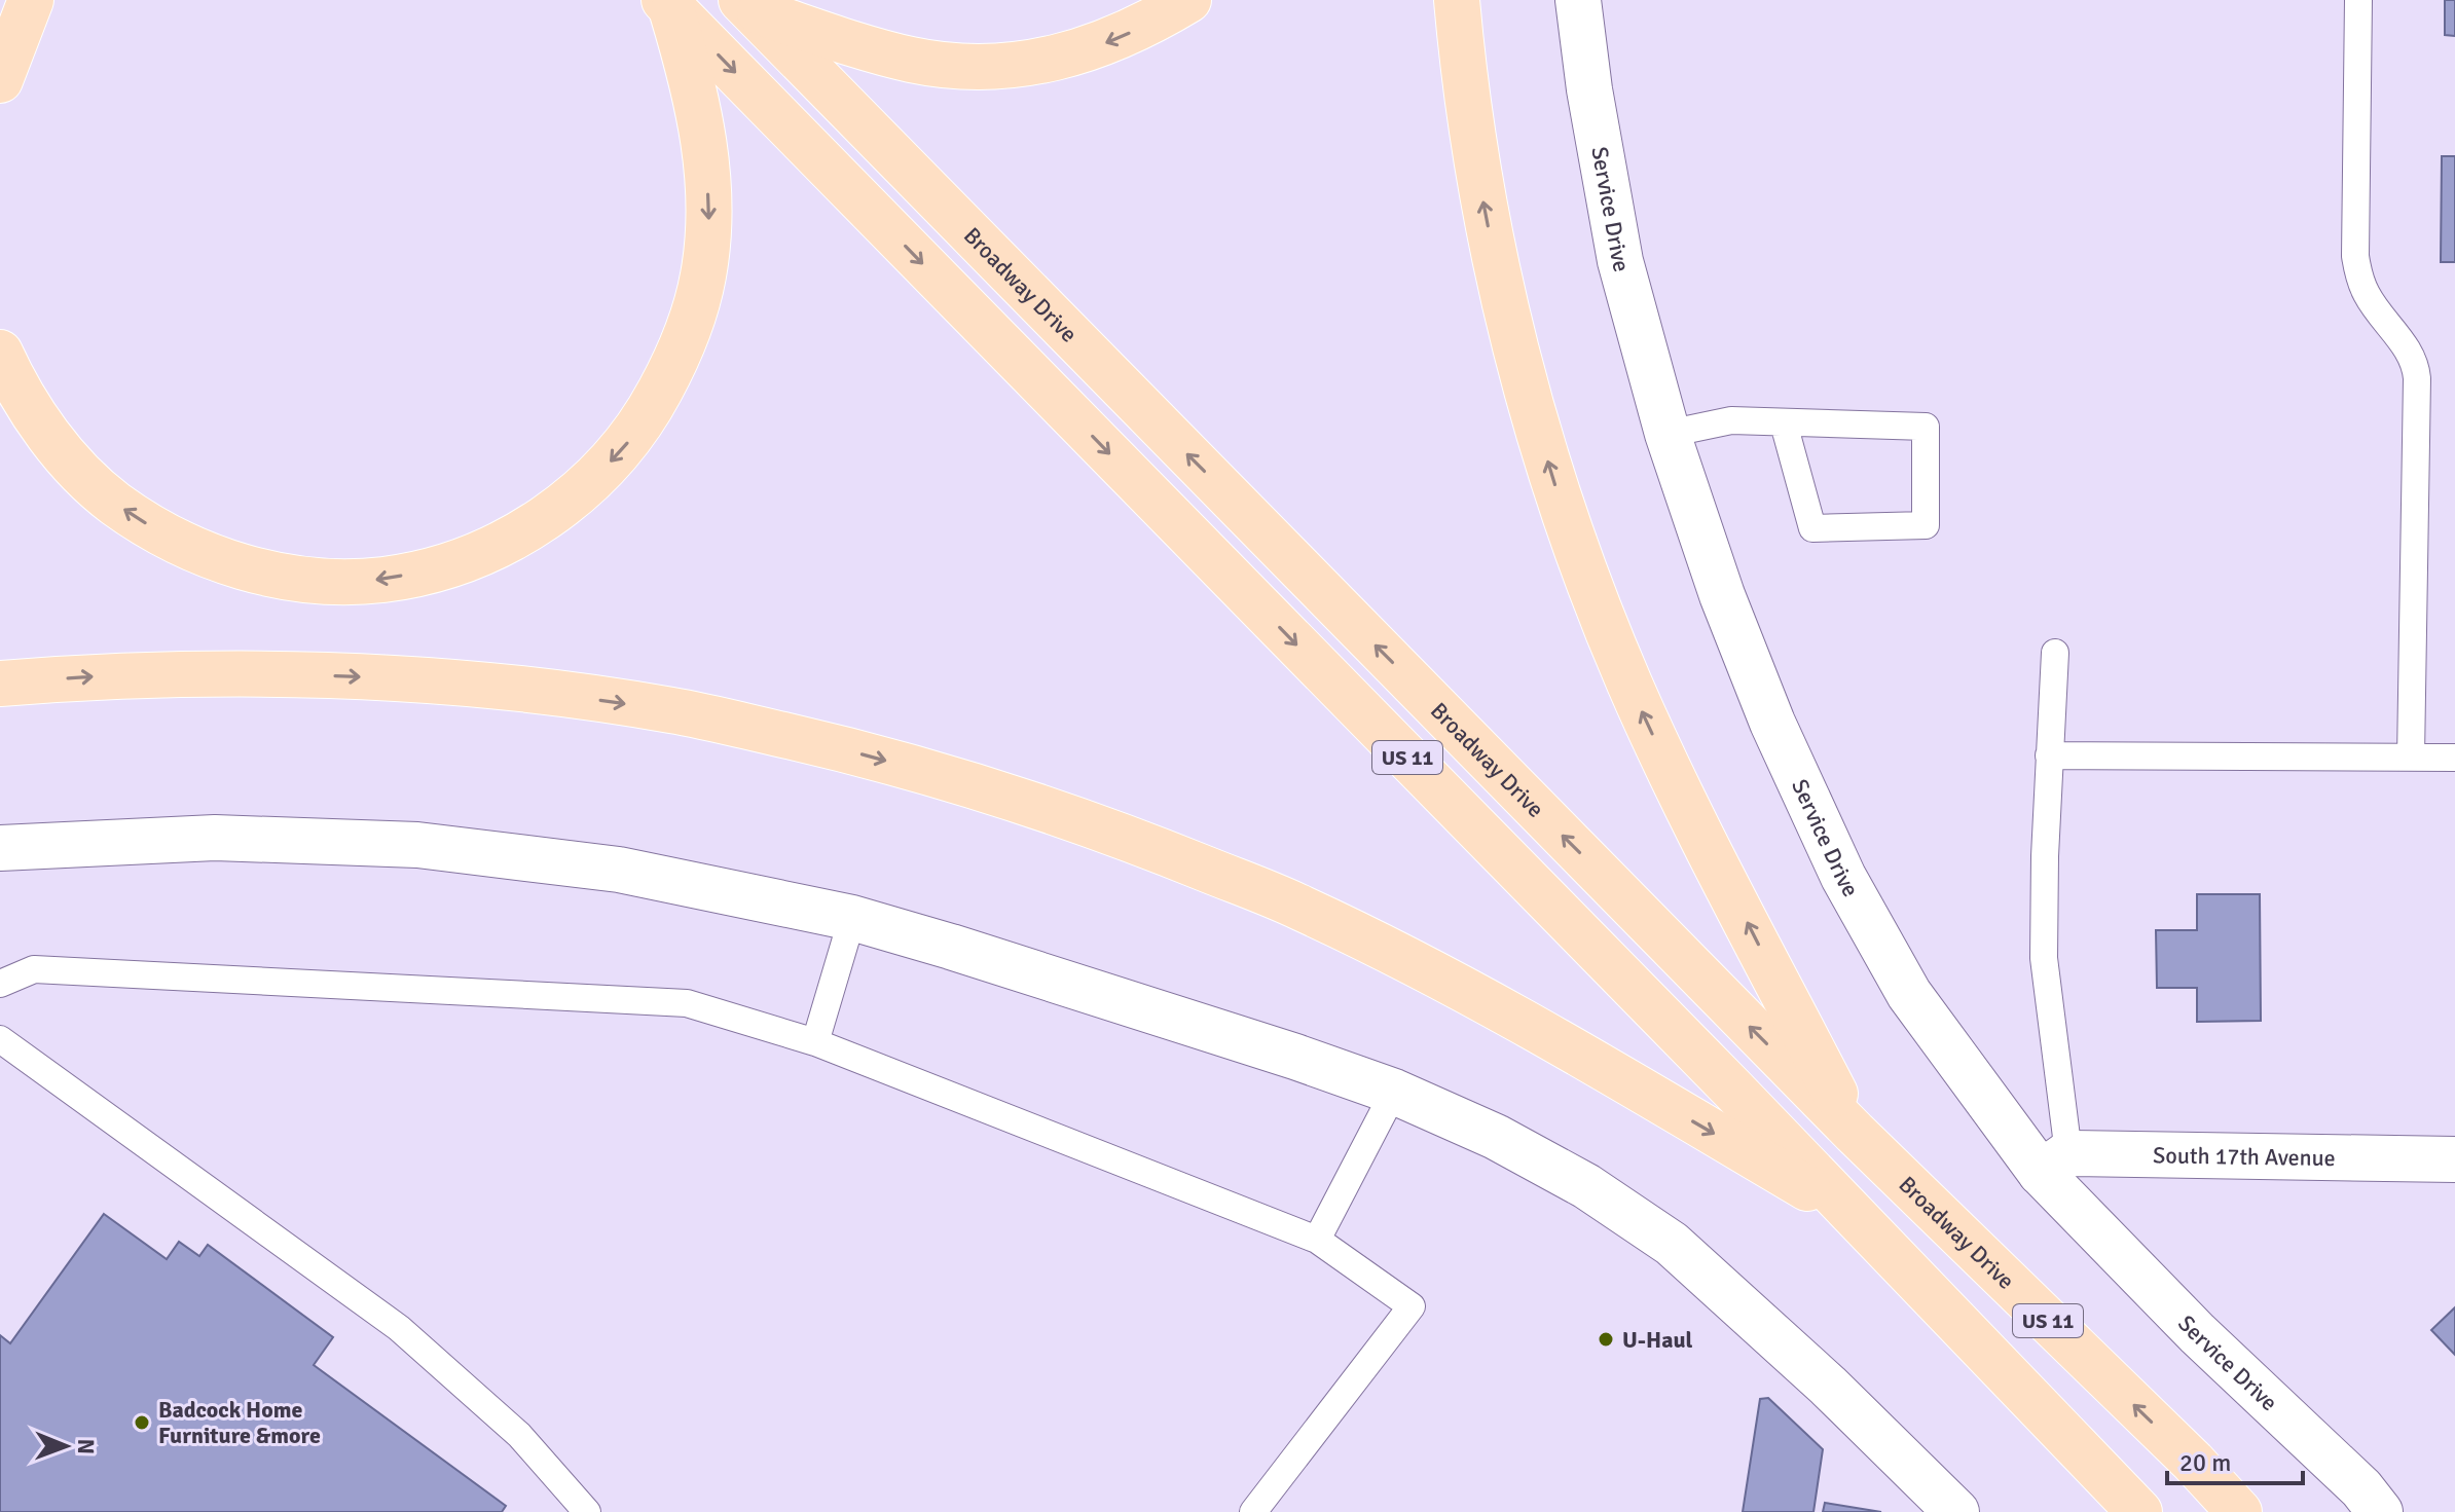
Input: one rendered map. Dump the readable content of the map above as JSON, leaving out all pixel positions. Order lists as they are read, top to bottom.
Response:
{
  "streets": {
    "main road": ["Broadway Drive", "US 11"],
    "street": ["Service Drive", "South 17th Avenue"]
  },
  "crossings": [
    ["Service Drive", "South 17th Avenue"]
  ],
  "places": ["U-Haul", "Badcock Home Furniture &more"],
  "scale_bar": "20 m",
  "north": "right"
}
